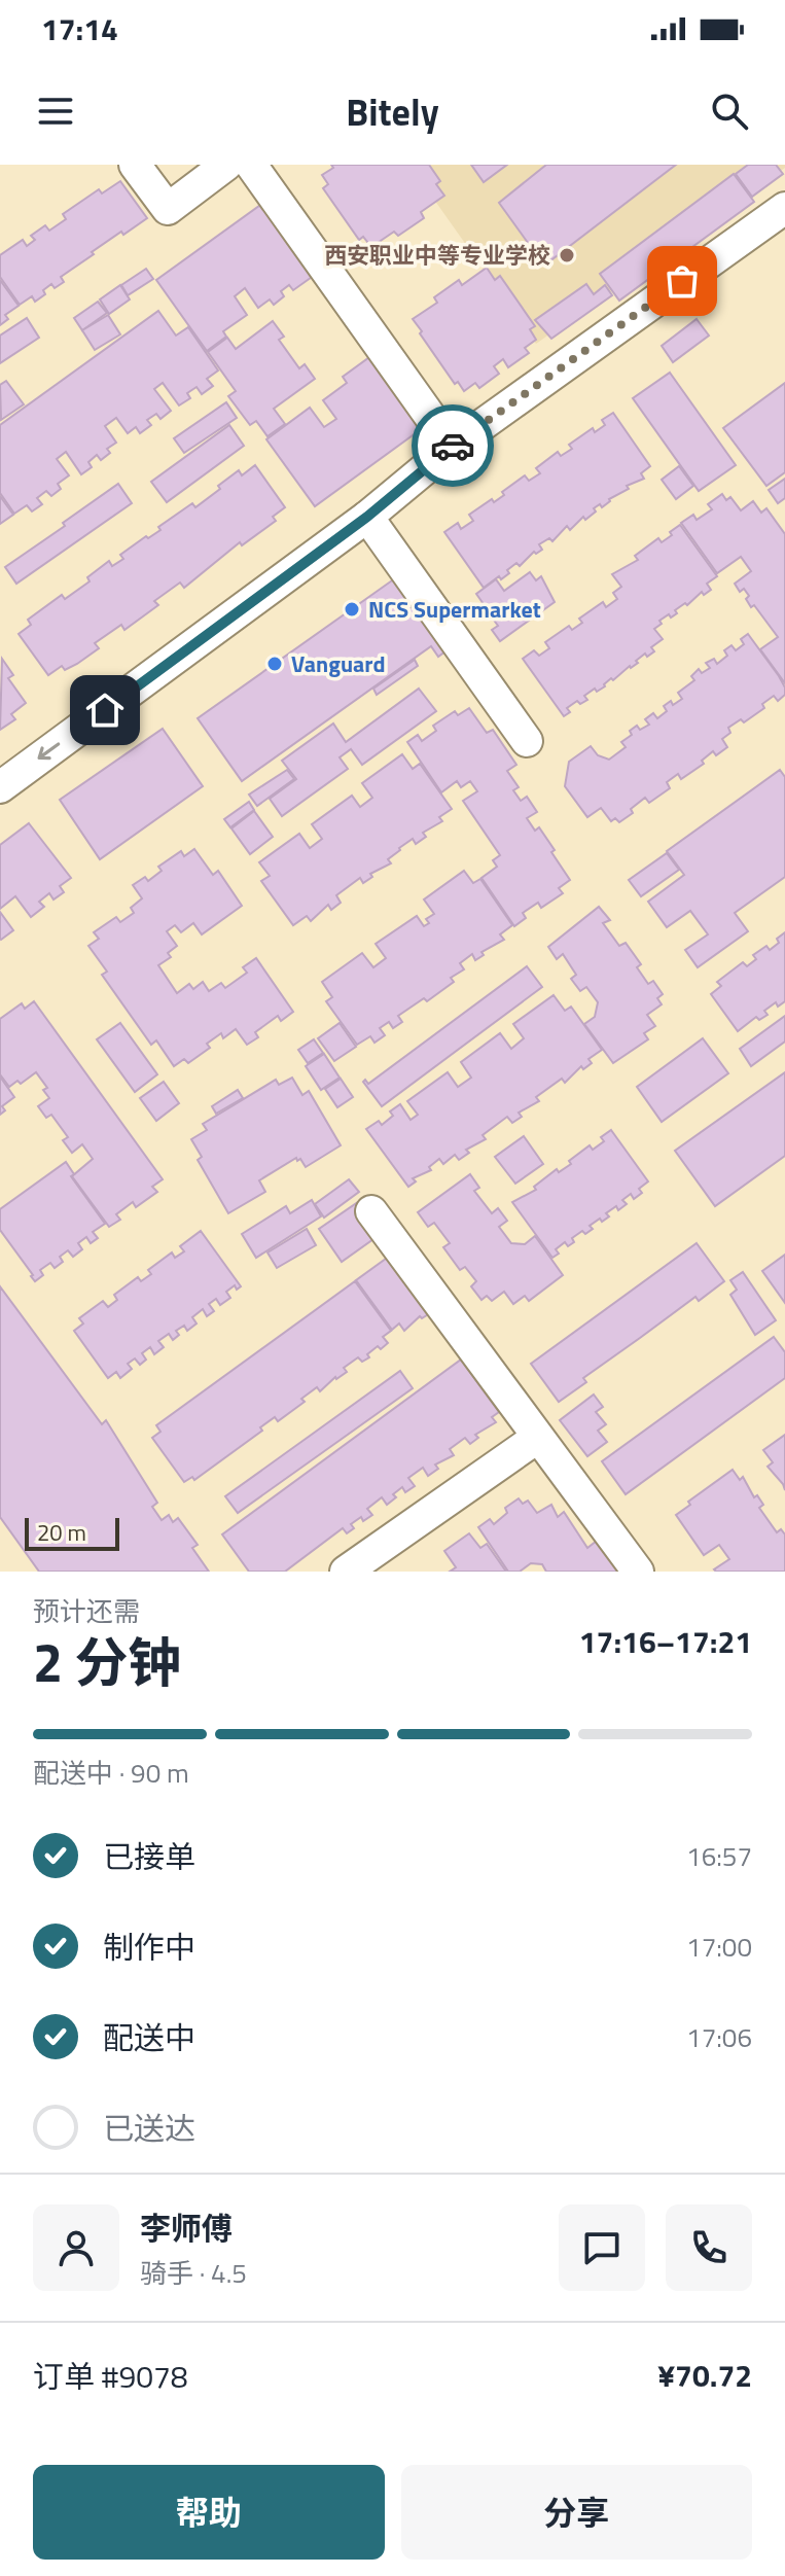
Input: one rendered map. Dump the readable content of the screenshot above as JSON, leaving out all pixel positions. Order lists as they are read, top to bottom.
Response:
{
  "places": ["西安职业中等专业学校", "NCS Supermarket", "Vanguard"],
  "scale_bar": "20 m",
  "page": {
    "status": "17:14",
    "header": "Bitely",
    "scale": "20 m",
    "heading": ["2 分钟", "预计还需", "17:16–17:21"],
    "panel": [
      "李师傅",
      "骑手 · 4.5",
      "订单 #9078",
      "¥70.72"
    ],
    "bar": "配送中 · 90 m",
    "list": [
      ["已接单", "16:57"],
      ["制作中", "17:00"],
      ["配送中", "17:06"],
      "已送达"
    ],
    "buttons": ["帮助", "分享"]
  }
}
